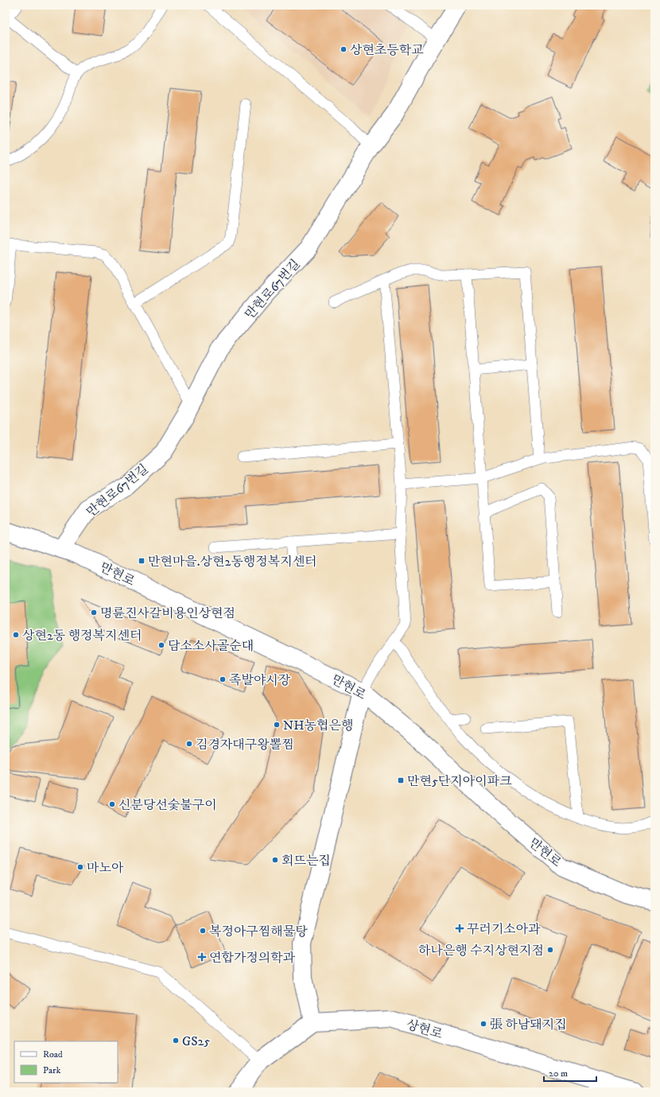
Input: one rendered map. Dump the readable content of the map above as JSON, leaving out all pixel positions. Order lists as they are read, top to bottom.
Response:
{
  "streets": {
    "street": ["만현로67번길", "만현로", "상현로"]
  },
  "crossings": [
    ["만현로67번길", "만현로"]
  ],
  "places": {
    "other": [
      "상현초등학교",
      "명륜진사갈비용인상현점",
      "상현2동 행정복지센터",
      "담소소사골순대",
      "족발야시장",
      "NH농협은행",
      "김경자대구왕뽈찜",
      "신분당선숯불구이",
      "회뜨는집",
      "마노아",
      "복정아구찜해물탕",
      "하나은행 수지상현지점",
      "張 하남돼지집",
      "GS25"
    ],
    "transit": ["만현마을.상현2동행정복지센터", "만현5단지아이파크"],
    "health": ["꾸러기소아과", "연합가정의학과"]
  },
  "legend": ["Road", "Park"],
  "scale_bar": "20 m"
}
